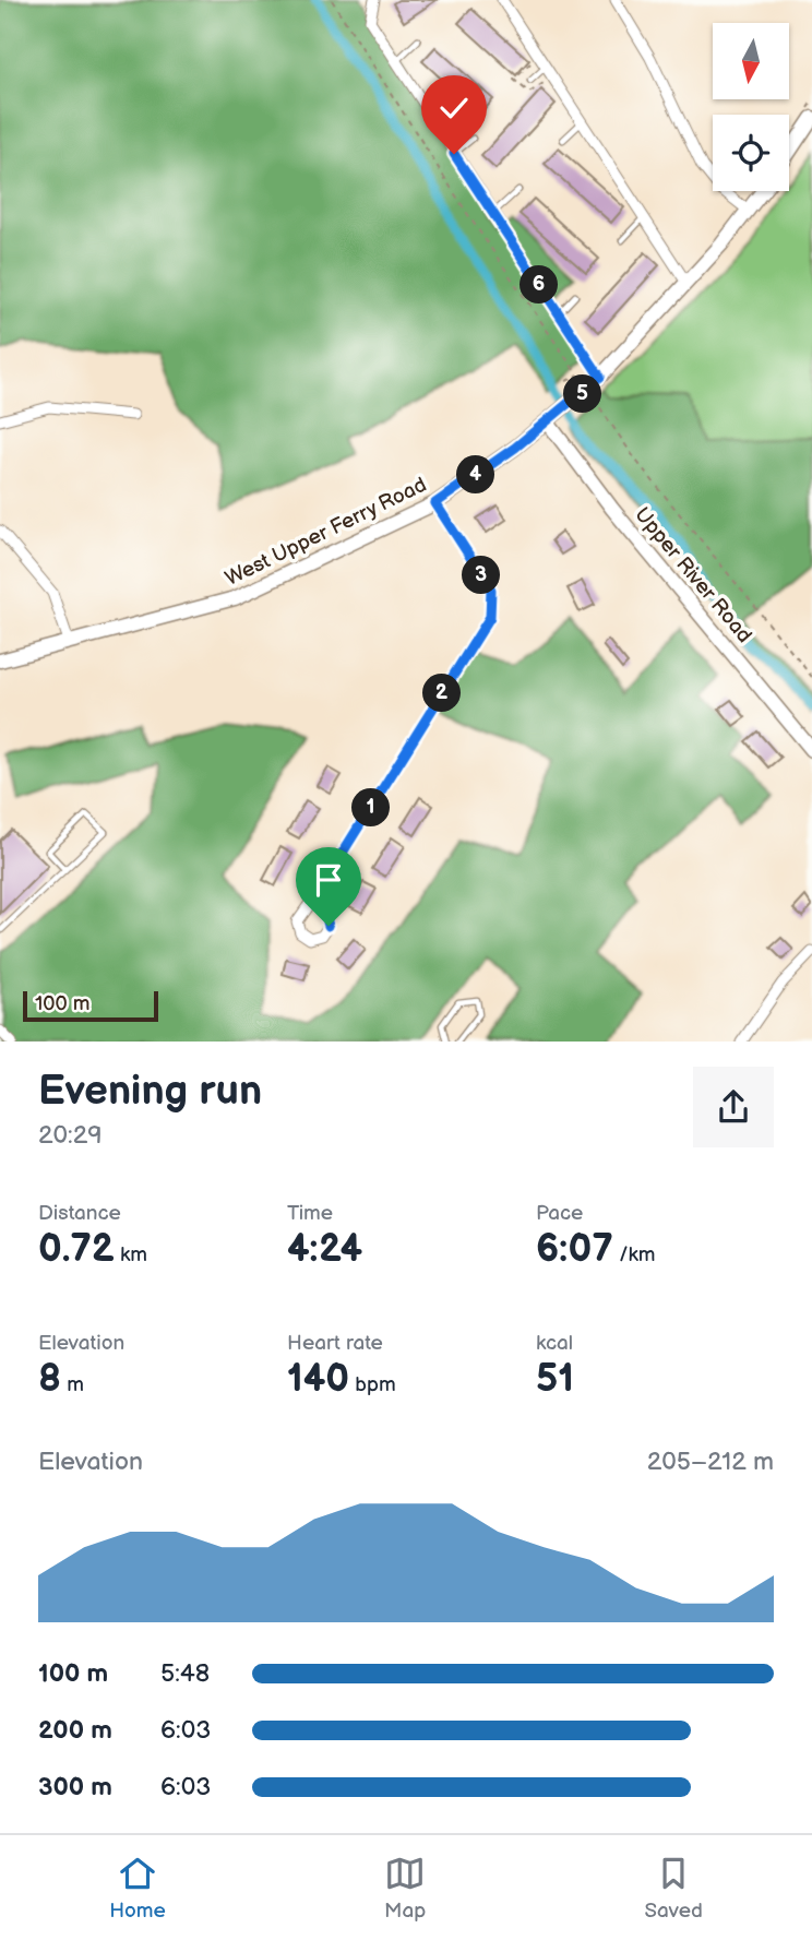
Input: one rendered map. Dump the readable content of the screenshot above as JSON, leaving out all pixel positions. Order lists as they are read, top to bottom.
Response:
{
  "streets": {
    "main road": ["West Upper Ferry Road", "Upper River Road"]
  },
  "crossings": [
    ["West Upper Ferry Road", "Upper River Road"]
  ],
  "scale_bar": "100 m",
  "north": "bottom",
  "page": {
    "pins": [
      "6",
      "5",
      "4",
      "3",
      "2",
      "1"
    ],
    "scale": "100 m",
    "heading": ["Evening run", "20:29"],
    "stats": [
      ["Distance", "0.72 km"],
      ["Time", "4:24"],
      ["Pace", "6:07 /km"],
      ["Elevation", "8 m"],
      ["Heart rate", "140 bpm"],
      ["kcal", "51"]
    ],
    "chart": ["Elevation", "205–212 m"],
    "list": [
      {
        "name": "100 m",
        "note": "5:48"
      },
      {
        "name": "200 m",
        "note": "6:03"
      },
      {
        "name": "300 m",
        "note": "6:03"
      }
    ],
    "tabs": ["Home", "Map", "Saved"]
  }
}
